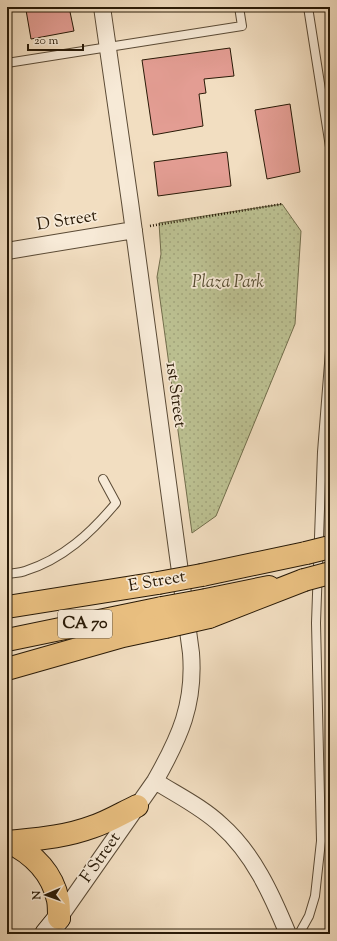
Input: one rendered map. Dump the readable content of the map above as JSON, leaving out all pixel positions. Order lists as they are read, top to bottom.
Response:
{
  "streets": {
    "highway": ["E Street", "CA 70"],
    "street": ["D Street", "1st Street", "F Street"]
  },
  "crossings": [
    ["D Street", "1st Street"],
    ["1st Street", "F Street"]
  ],
  "parks": ["Plaza Park"],
  "scale_bar": "20 m",
  "north": "left"
}
